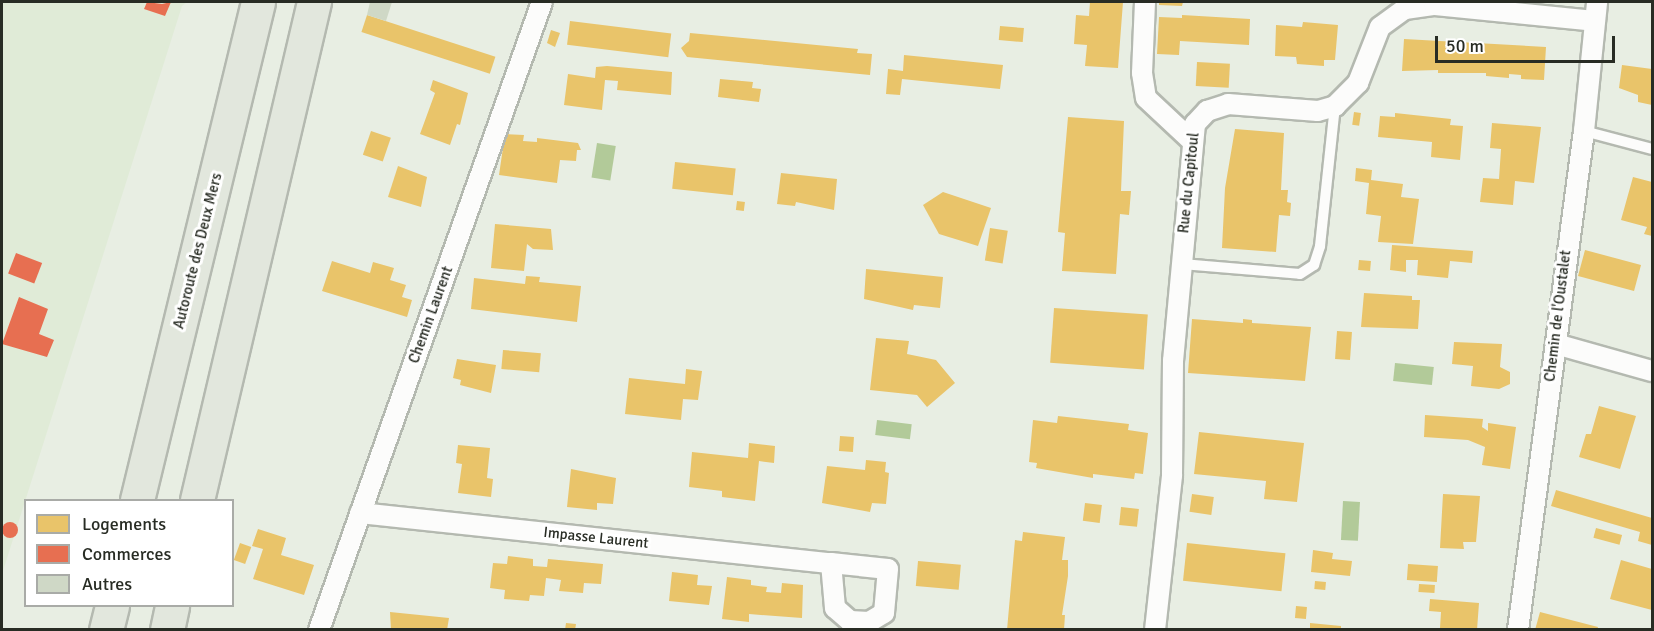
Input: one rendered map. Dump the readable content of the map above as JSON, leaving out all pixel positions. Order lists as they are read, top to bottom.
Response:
{
  "streets": {
    "highway": ["Autoroute des Deux Mers"],
    "street": [
      "Rue du Capitoul",
      "Chemin Laurent",
      "Chemin de l'Oustalet",
      "Impasse Laurent"
    ]
  },
  "crossings": [
    ["Chemin Laurent", "Impasse Laurent"]
  ],
  "legend": ["Logements", "Commerces", "Autres"],
  "scale_bar": "50 m"
}
